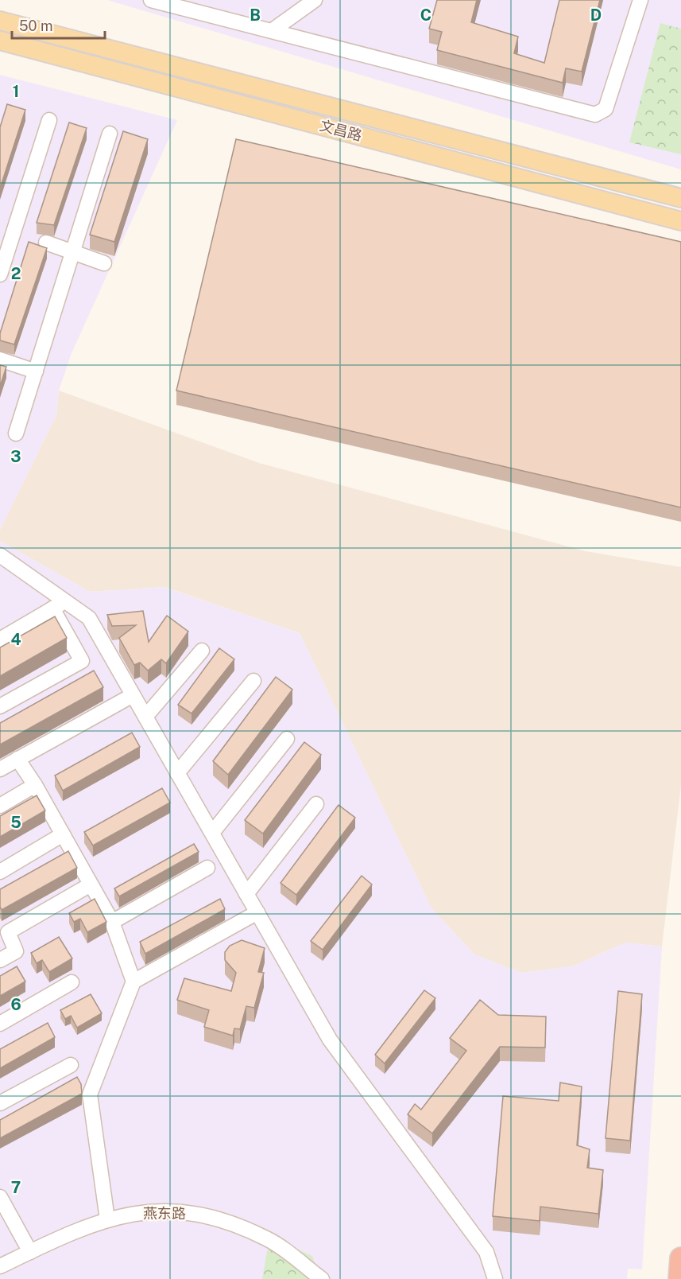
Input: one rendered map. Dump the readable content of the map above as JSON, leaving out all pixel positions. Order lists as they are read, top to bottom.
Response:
{
  "streets": {
    "main road": ["文昌路"],
    "street": ["燕东路"]
  },
  "scale_bar": "50 m",
  "grid": {
    "columns": ["B", "C", "D"],
    "rows": [
      "1",
      "2",
      "3",
      "4",
      "5",
      "6",
      "7"
    ]
  }
}
